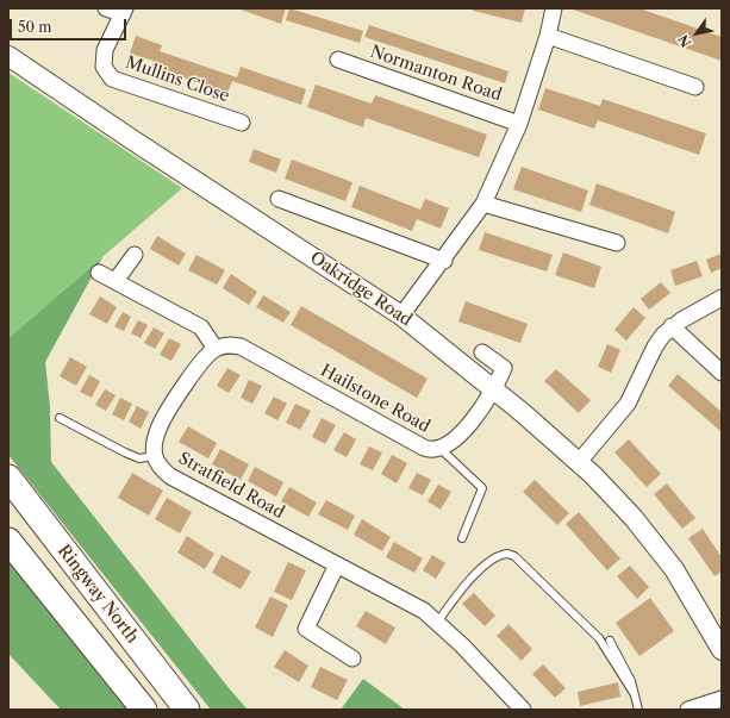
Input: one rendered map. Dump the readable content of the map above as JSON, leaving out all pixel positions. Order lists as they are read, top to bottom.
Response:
{
  "streets": {
    "highway": ["Ringway North"],
    "street": [
      "Normanton Road",
      "Mullins Close",
      "Oakridge Road",
      "Hailstone Road",
      "Stratfield Road"
    ]
  },
  "crossings": [
    ["Oakridge Road", "Hailstone Road"]
  ],
  "scale_bar": "50 m",
  "north": "bottom left"
}
